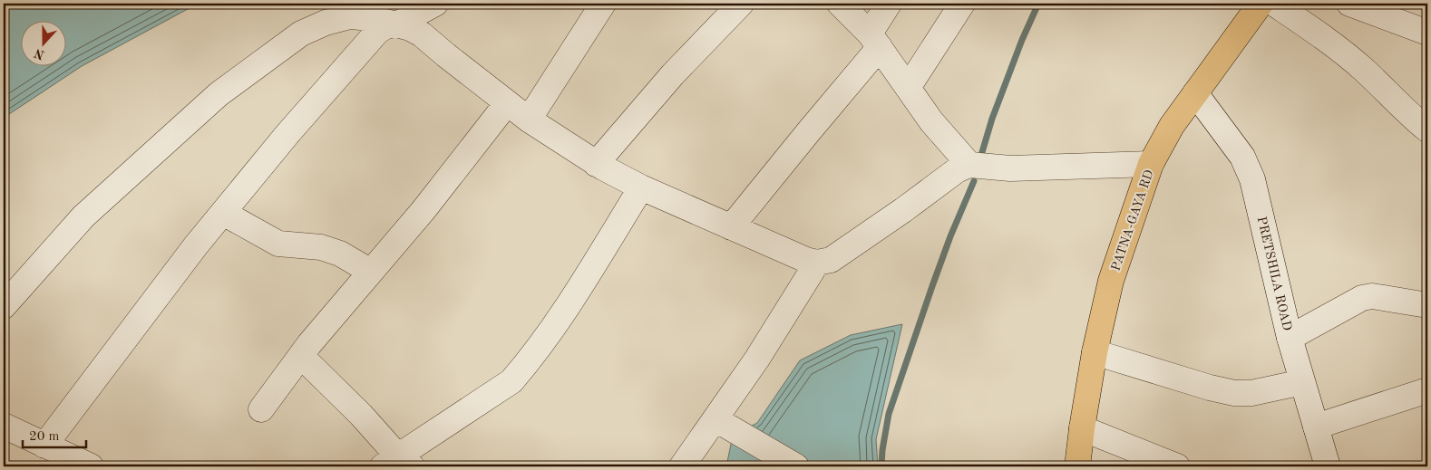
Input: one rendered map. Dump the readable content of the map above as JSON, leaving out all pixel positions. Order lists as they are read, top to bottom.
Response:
{
  "streets": {
    "main road": ["PATNA-GAYA RD"],
    "street": ["PRETSHILA ROAD"]
  },
  "crossings": [
    ["PATNA-GAYA RD", "PRETSHILA ROAD"]
  ],
  "scale_bar": "20 m",
  "north": "bottom"
}
